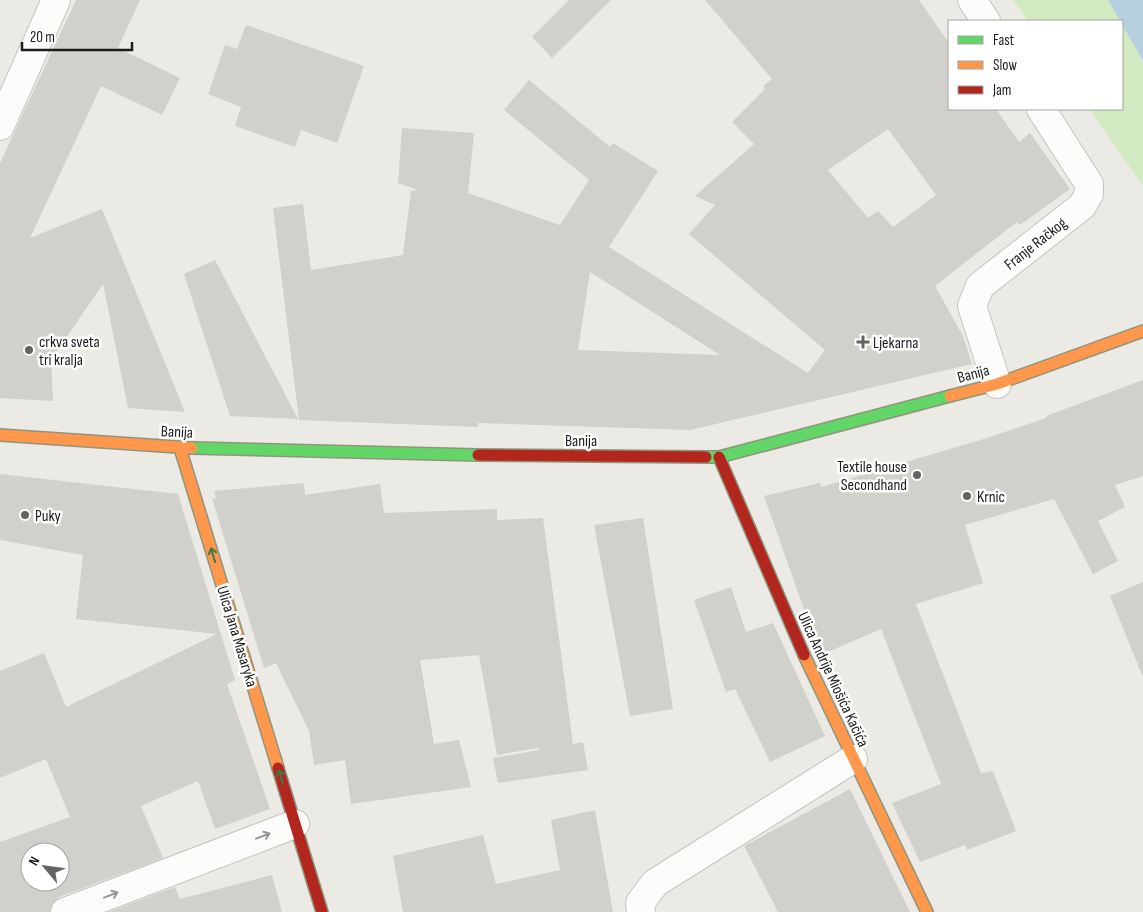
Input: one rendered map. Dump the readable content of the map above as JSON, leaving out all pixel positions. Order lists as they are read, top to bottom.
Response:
{
  "streets": {
    "main road": ["Banija", "Ulica Jana Masaryka", "Ulica Andrije Miošića Kačića"],
    "street": ["Franje Račkog"]
  },
  "crossings": [
    ["Franje Račkog", "Banija"],
    ["Banija", "Ulica Jana Masaryka"],
    ["Banija", "Ulica Andrije Miošića Kačića"]
  ],
  "one_way": ["Ulica Jana Masaryka"],
  "places": {
    "health": ["Ljekarna"],
    "other": [
      "crkva sveta tri kralja",
      "Textile house Secondhand",
      "Krnic",
      "Puky"
    ]
  },
  "legend": ["Fast", "Slow", "Jam"],
  "scale_bar": "20 m",
  "north": "top left"
}
